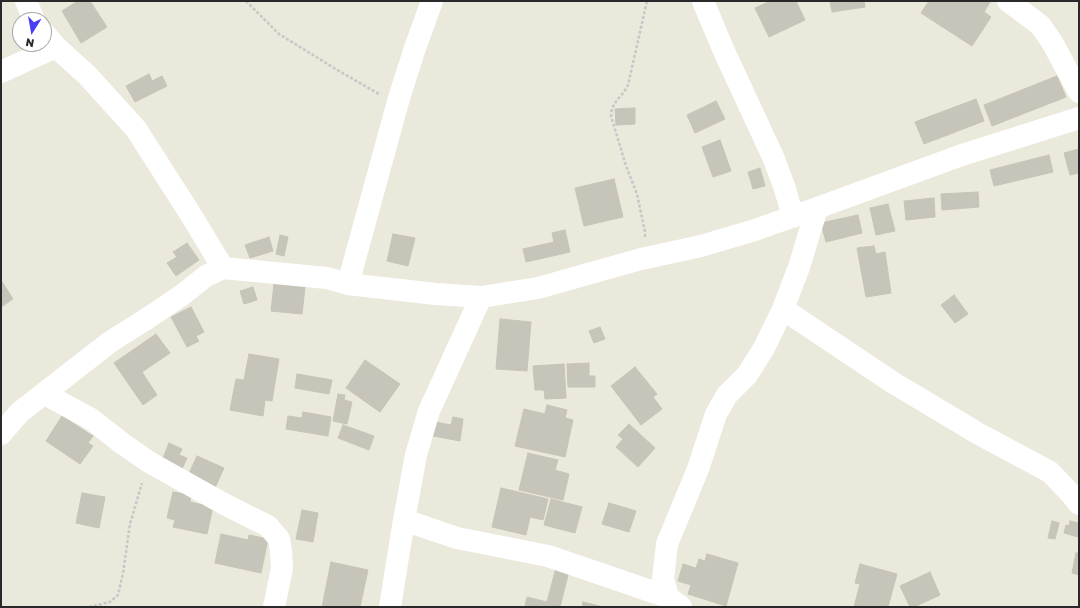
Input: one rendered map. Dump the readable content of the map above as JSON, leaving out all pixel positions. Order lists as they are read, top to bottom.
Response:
{
  "north": "bottom"
}
